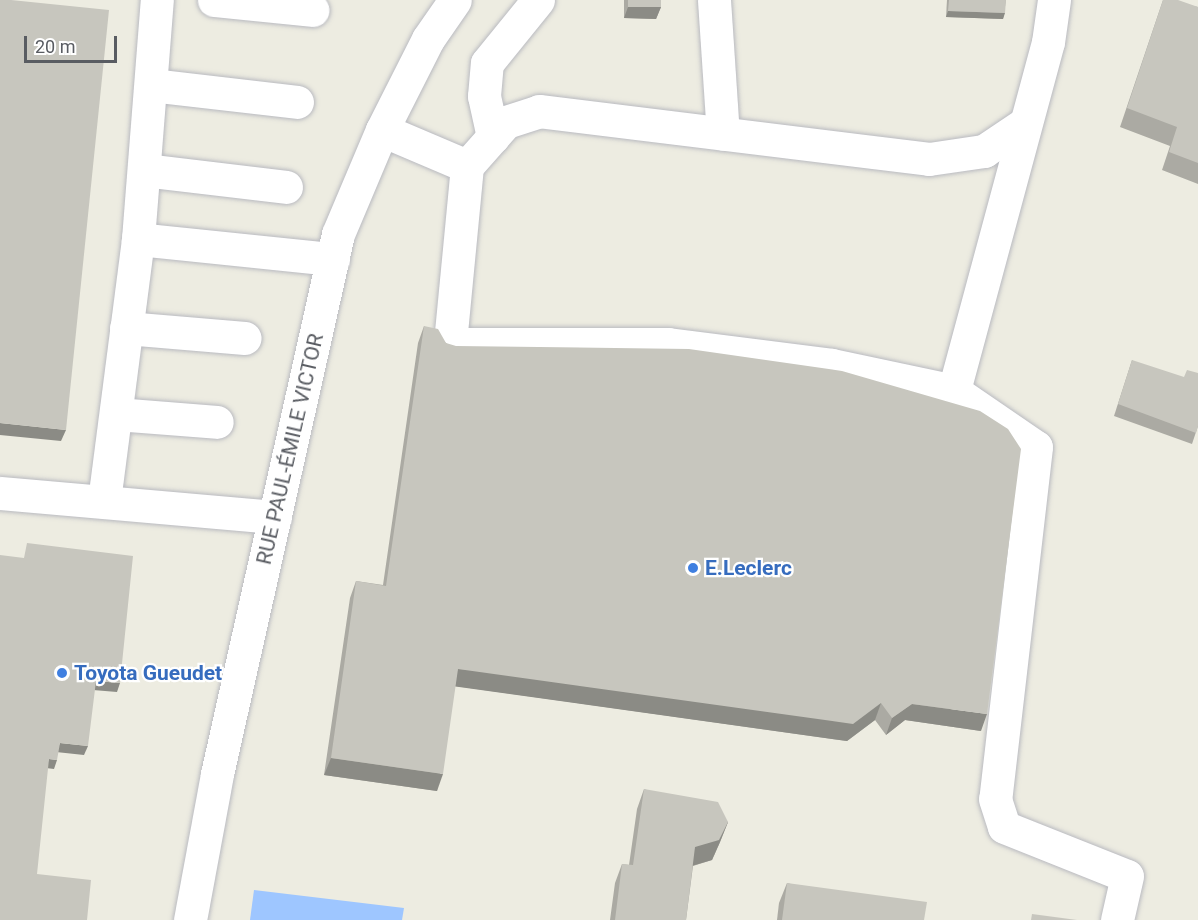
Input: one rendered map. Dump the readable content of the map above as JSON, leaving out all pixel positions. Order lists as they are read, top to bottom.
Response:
{
  "streets": {
    "street": ["RUE PAUL-ÉMILE VICTOR"]
  },
  "places": ["E.Leclerc", "Toyota Gueudet"],
  "scale_bar": "20 m"
}
